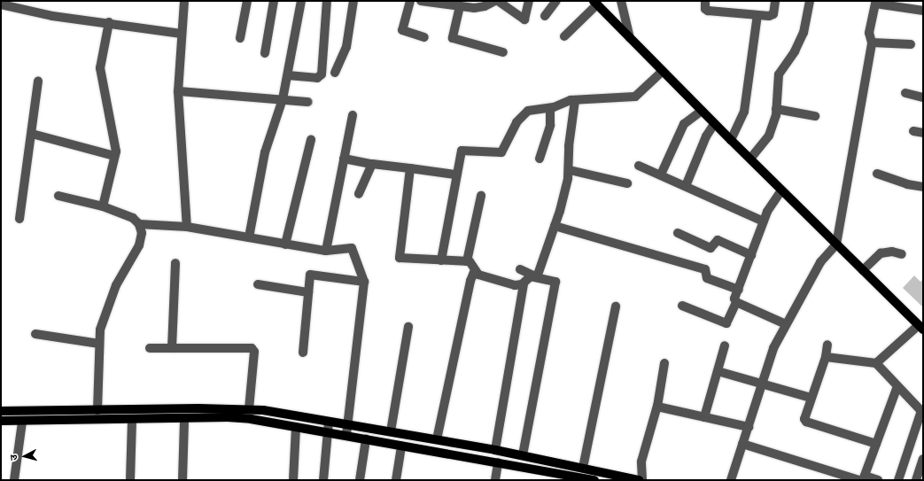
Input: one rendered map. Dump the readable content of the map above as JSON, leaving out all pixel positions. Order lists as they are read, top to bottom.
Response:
{
  "north": "left"
}
